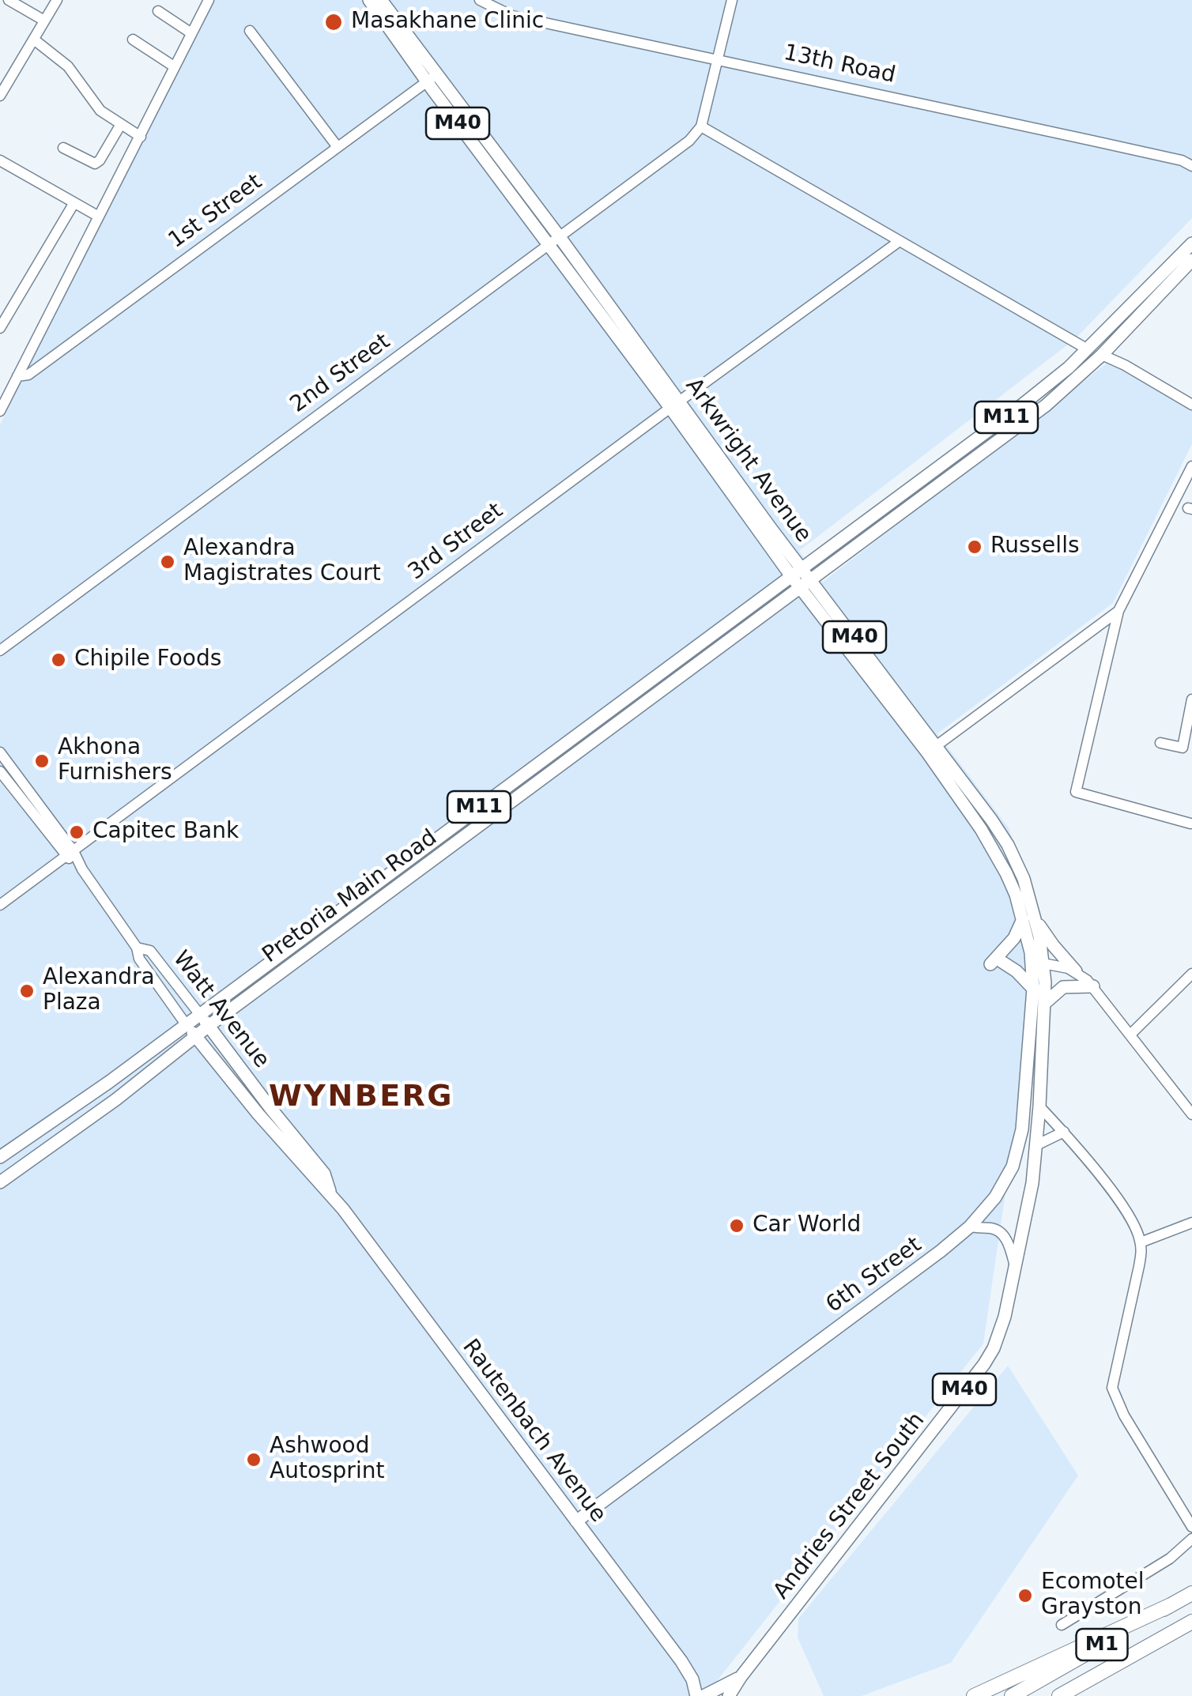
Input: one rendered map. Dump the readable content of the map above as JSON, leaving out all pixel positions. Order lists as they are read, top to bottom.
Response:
{
  "streets": {
    "highway": ["M1"],
    "main road": [
      "M40",
      "M11",
      "Arkwright Avenue",
      "Pretoria Main Road",
      "Watt Avenue",
      "6th Street",
      "Rautenbach Avenue",
      "Andries Street South"
    ],
    "street": [
      "13th Road",
      "1st Street",
      "2nd Street",
      "3rd Street"
    ]
  },
  "crossings": [
    ["1st Street", "Arkwright Avenue"],
    ["2nd Street", "Arkwright Avenue"],
    ["M11", "Arkwright Avenue"],
    ["M11", "Pretoria Main Road"],
    ["Arkwright Avenue", "3rd Street"],
    ["Arkwright Avenue", "Pretoria Main Road"],
    ["Arkwright Avenue", "6th Street"],
    ["Arkwright Avenue", "Andries Street South"],
    ["3rd Street", "Watt Avenue"],
    ["Pretoria Main Road", "Watt Avenue"],
    ["Watt Avenue", "Rautenbach Avenue"],
    ["6th Street", "Rautenbach Avenue"],
    ["6th Street", "Andries Street South"]
  ],
  "districts": ["WYNBERG"],
  "places": [
    "Masakhane Clinic",
    "Russells",
    "Alexandra Magistrates Court",
    "Chipile Foods",
    "Akhona Furnishers",
    "Capitec Bank",
    "Alexandra Plaza",
    "Car World",
    "Ashwood Autosprint",
    "Ecomotel Grayston"
  ]
}
